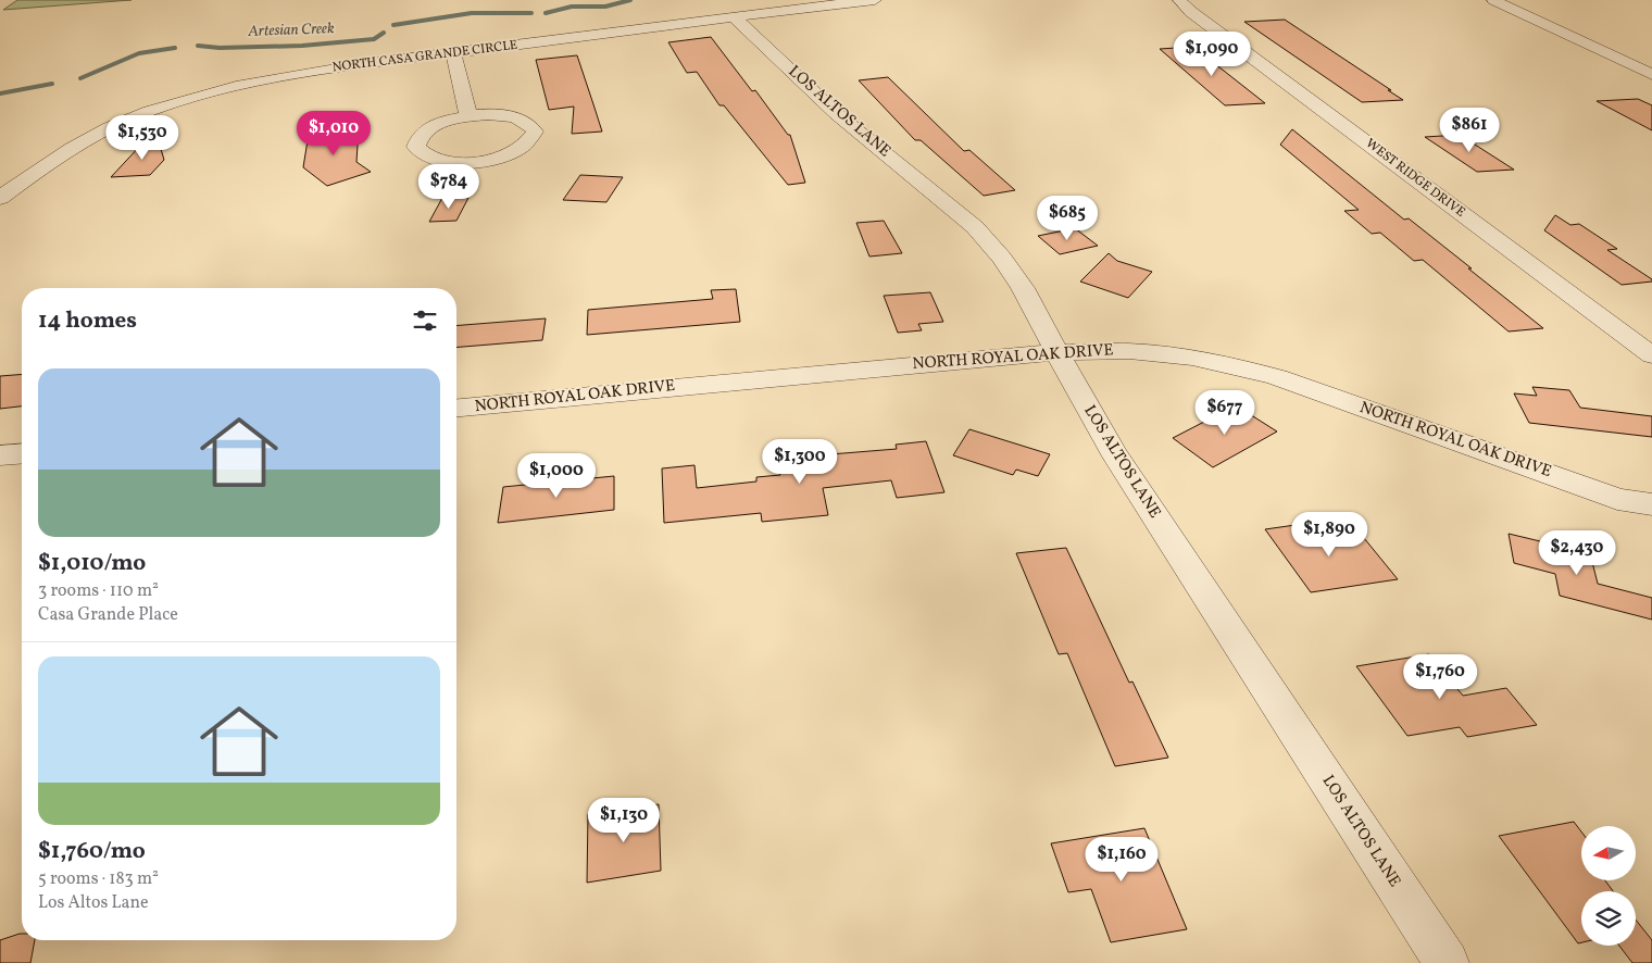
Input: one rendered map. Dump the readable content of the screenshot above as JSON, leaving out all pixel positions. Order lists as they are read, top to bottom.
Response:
{
  "streets": {
    "street": [
      "NORTH CASA GRANDE CIRCLE",
      "LOS ALTOS LANE",
      "WEST RIDGE DRIVE",
      "NORTH ROYAL OAK DRIVE"
    ]
  },
  "crossings": [
    ["NORTH CASA GRANDE CIRCLE", "LOS ALTOS LANE"],
    ["LOS ALTOS LANE", "NORTH ROYAL OAK DRIVE"]
  ],
  "water": ["Artesian Creek"],
  "north": "left",
  "page": {
    "price": [
      "$1,090",
      "$861",
      "$1,010",
      "$1,530",
      "$784",
      "$685",
      "$677",
      "$1,300",
      "$1,000",
      "$1,890",
      "$2,430",
      "$1,760",
      "$1,130",
      "$1,160"
    ],
    "heading": "14 homes",
    "list": [
      {
        "name": "$1,010/mo",
        "note": "3 rooms · 110 m² · Casa Grande Place"
      },
      {
        "name": "$1,760/mo",
        "note": "5 rooms · 183 m² · Los Altos Lane"
      }
    ]
  }
}
